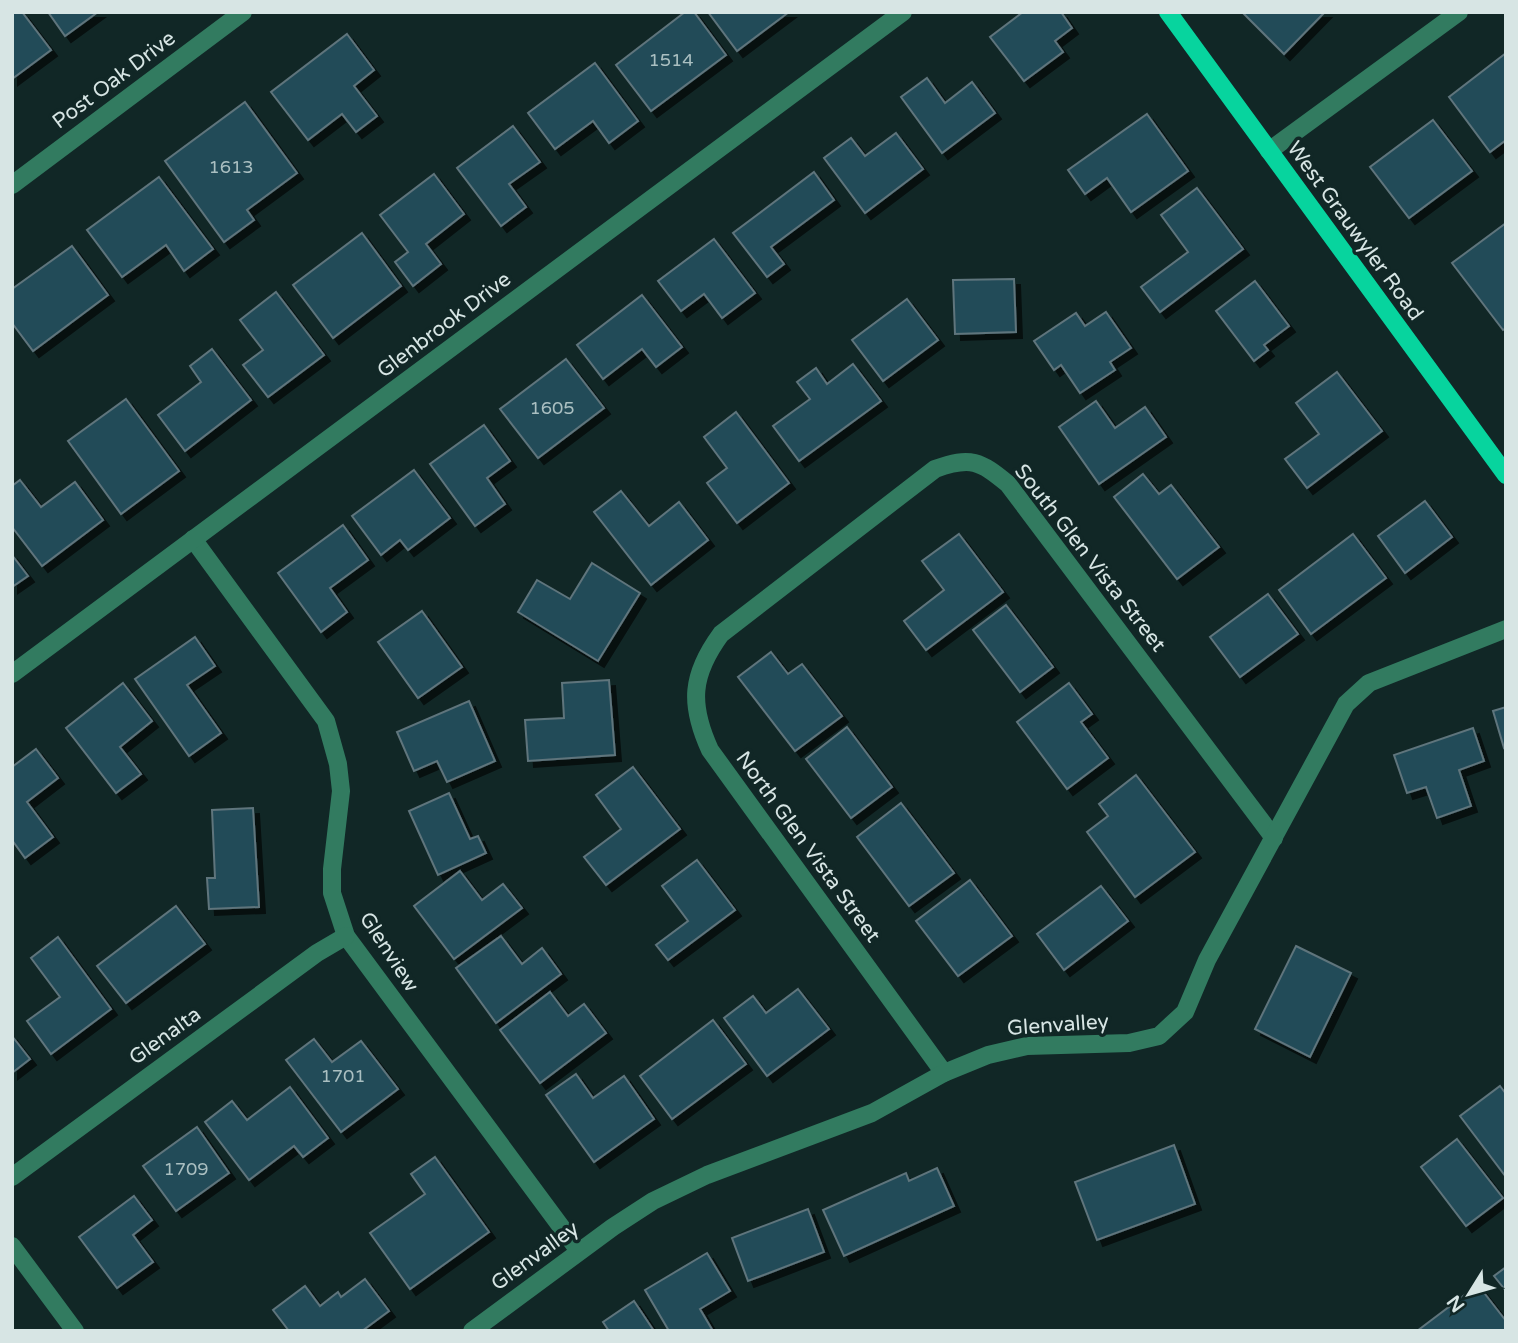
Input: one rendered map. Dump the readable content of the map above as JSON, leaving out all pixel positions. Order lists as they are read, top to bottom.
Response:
{
  "streets": {
    "main road": ["West Grauwyler Road"],
    "street": [
      "Post Oak Drive",
      "Glenbrook Drive",
      "South Glen Vista Street",
      "North Glen Vista Street",
      "Glenview",
      "Glenvalley",
      "Glenalta"
    ]
  },
  "crossings": [
    ["Glenbrook Drive", "Glenview"],
    ["South Glen Vista Street", "North Glen Vista Street"],
    ["South Glen Vista Street", "Glenvalley"],
    ["North Glen Vista Street", "Glenvalley"],
    ["Glenview", "Glenvalley"],
    ["Glenview", "Glenalta"]
  ],
  "house_numbers": [
    "1514",
    "1613",
    "1605",
    "1701",
    "1709"
  ],
  "north": "bottom left"
}
